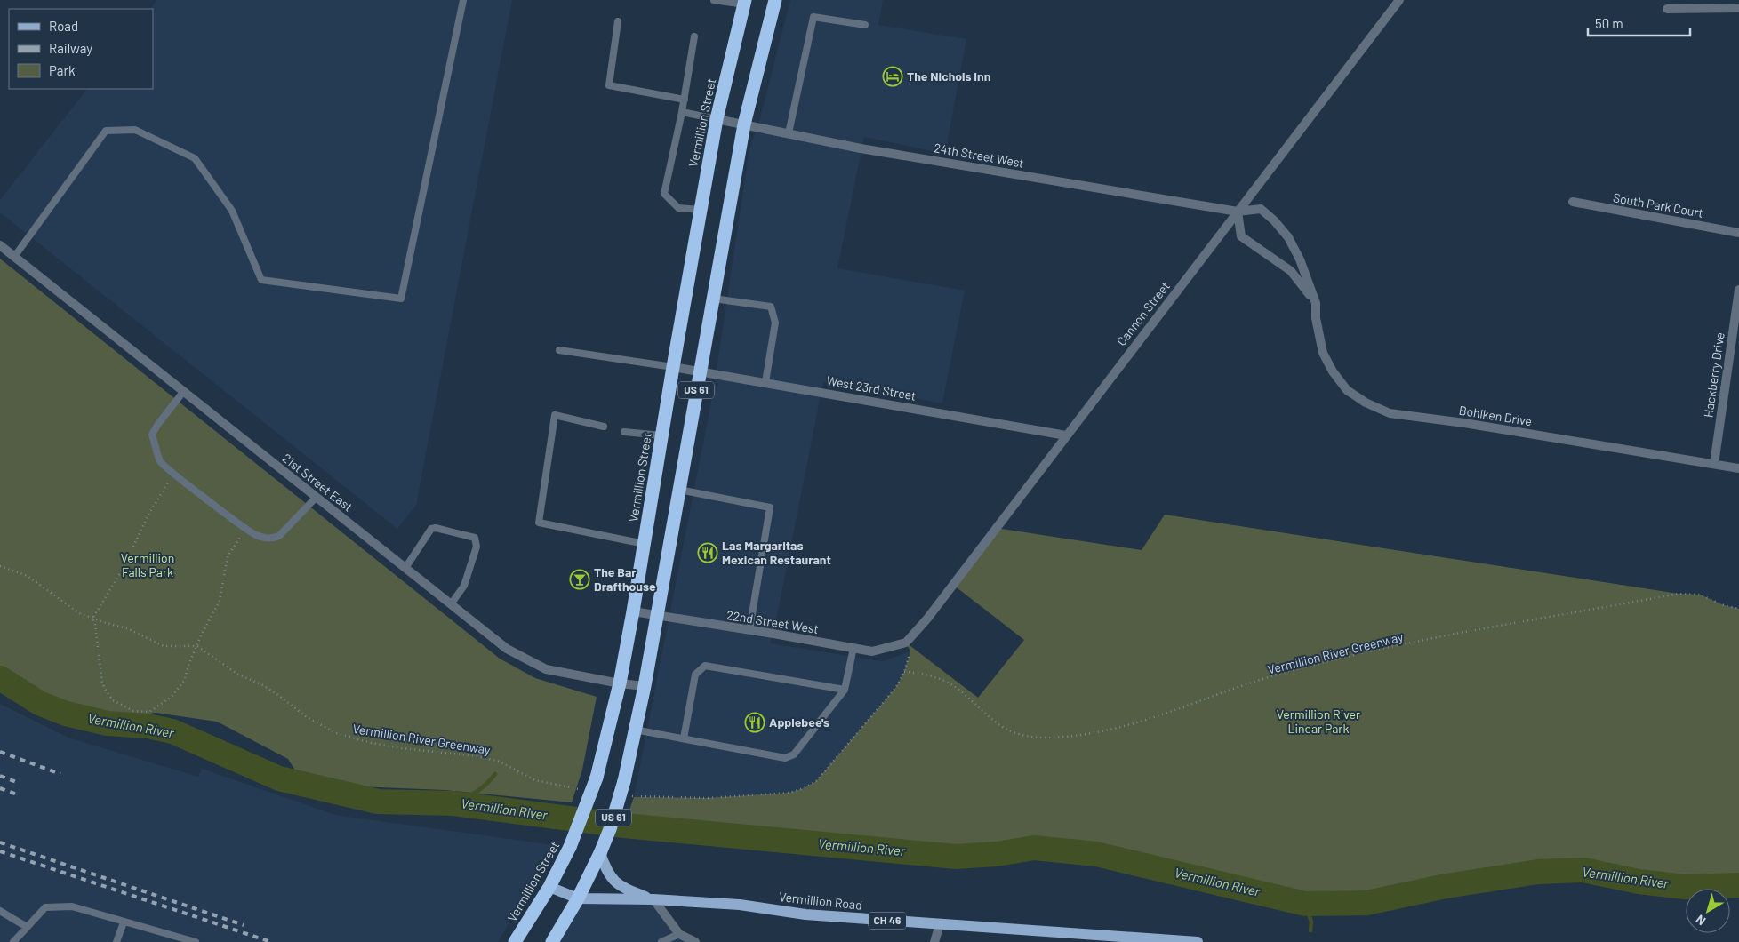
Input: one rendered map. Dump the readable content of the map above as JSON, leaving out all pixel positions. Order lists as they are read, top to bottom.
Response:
{
  "streets": {
    "highway": ["Vermillion Street", "US 61"],
    "main road": ["Vermillion Road", "CH 46"],
    "street": [
      "24th Street West",
      "South Park Court",
      "Cannon Street",
      "Hackberry Drive",
      "West 23rd Street",
      "Bohlken Drive",
      "21st Street East",
      "22nd Street West"
    ],
    "path": ["Vermillion River Greenway"]
  },
  "crossings": [
    ["Vermillion Street", "24th Street West"],
    ["Vermillion Street", "West 23rd Street"],
    ["Vermillion Street", "21st Street East"],
    ["Vermillion Street", "22nd Street West"],
    ["Vermillion Street", "Vermillion Road"],
    ["24th Street West", "Cannon Street"],
    ["24th Street West", "US 61"],
    ["24th Street West", "Bohlken Drive"],
    ["Cannon Street", "West 23rd Street"],
    ["Cannon Street", "Bohlken Drive"],
    ["Cannon Street", "22nd Street West"],
    ["Hackberry Drive", "Bohlken Drive"],
    ["West 23rd Street", "US 61"],
    ["US 61", "21st Street East"],
    ["US 61", "22nd Street West"],
    ["US 61", "Vermillion Road"]
  ],
  "water": ["Vermillion River"],
  "parks": ["Vermillion Falls Park", "Vermillion River Linear Park"],
  "places": {
    "hotel": ["The Nichols Inn"],
    "restaurant": ["Las Margaritas Mexican Restaurant", "Applebee's"],
    "bar": ["The Bar Drafthouse"]
  },
  "legend": ["Road", "Railway", "Park"],
  "scale_bar": "50 m",
  "north": "bottom left"
}
